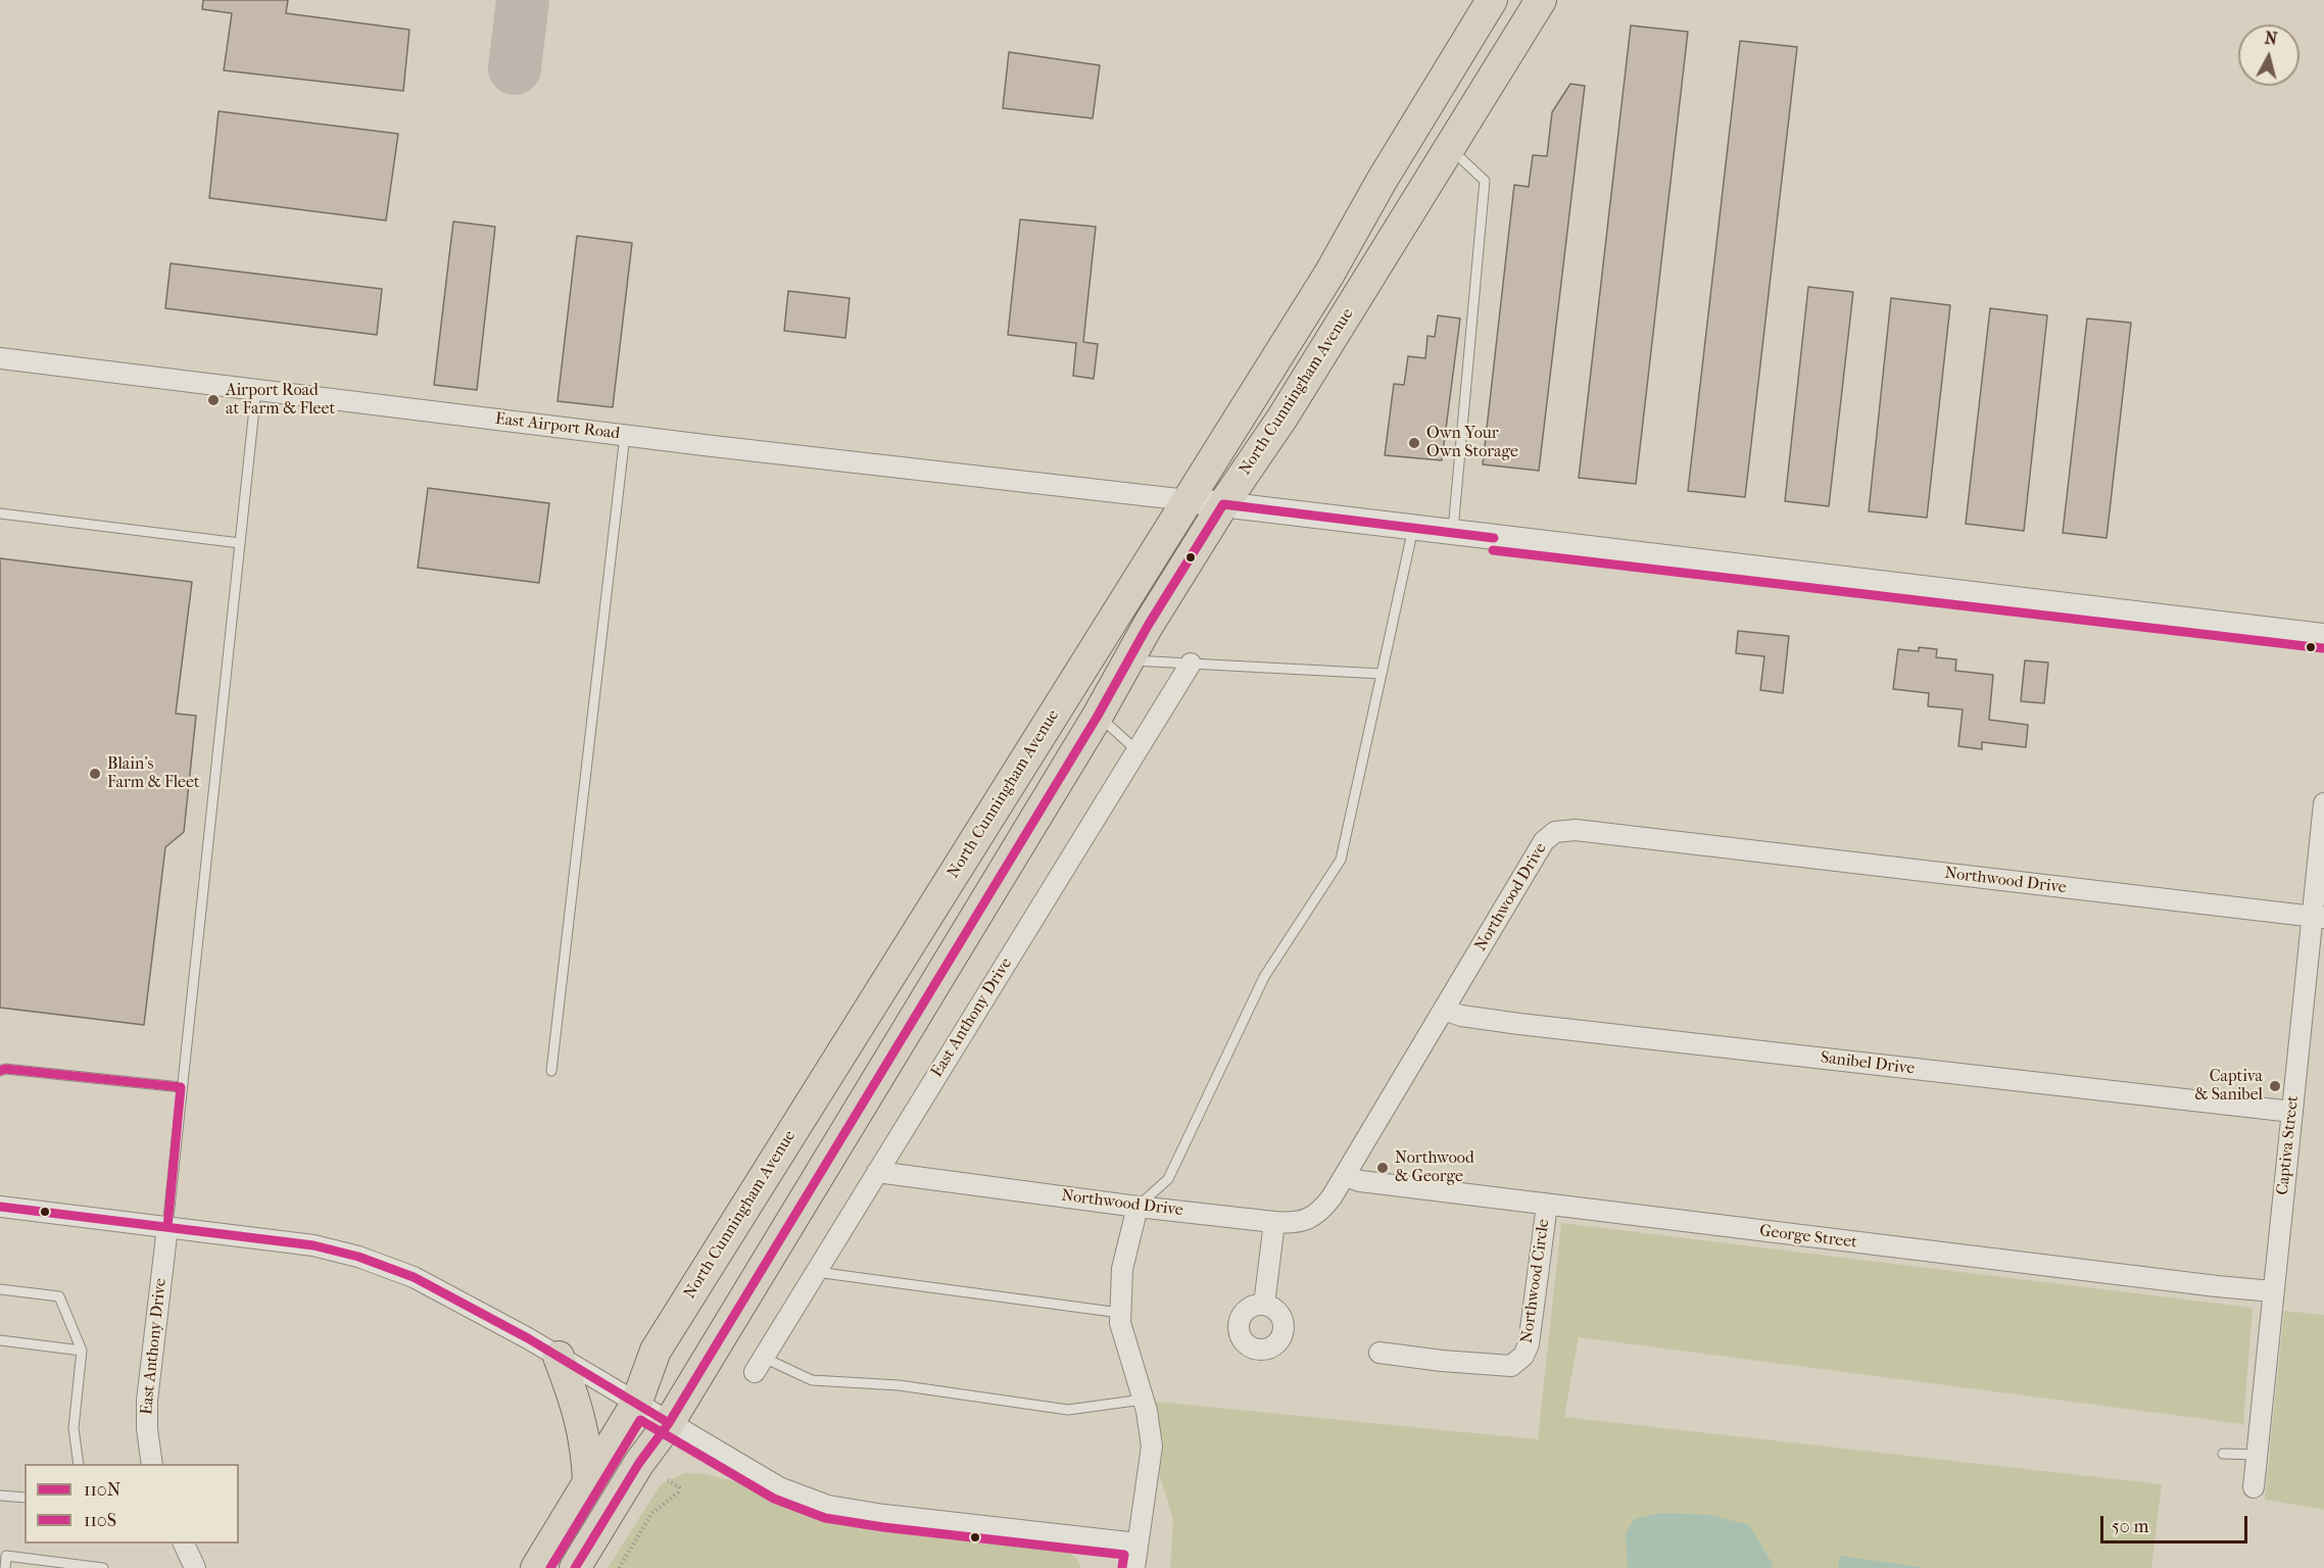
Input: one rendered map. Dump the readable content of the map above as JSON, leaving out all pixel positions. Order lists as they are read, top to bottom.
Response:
{
  "streets": {
    "main road": ["North Cunningham Avenue"],
    "street": [
      "East Airport Road",
      "Northwood Drive",
      "East Anthony Drive",
      "Sanibel Drive",
      "Captiva Street",
      "George Street",
      "Northwood Circle"
    ]
  },
  "crossings": [
    ["North Cunningham Avenue", "East Airport Road"],
    ["Northwood Drive", "East Anthony Drive"],
    ["Northwood Drive", "Sanibel Drive"],
    ["Northwood Drive", "Captiva Street"],
    ["Northwood Drive", "George Street"],
    ["Sanibel Drive", "Captiva Street"],
    ["Captiva Street", "George Street"],
    ["George Street", "Northwood Circle"]
  ],
  "places": [
    "Airport Road at Farm & Fleet",
    "Own Your Own Storage",
    "Blain's Farm & Fleet",
    "Captiva & Sanibel",
    "Northwood & George"
  ],
  "lines": ["transit line 110N", "transit line 110S"],
  "legend": ["110N", "110S"],
  "scale_bar": "50 m",
  "north": "top"
}
